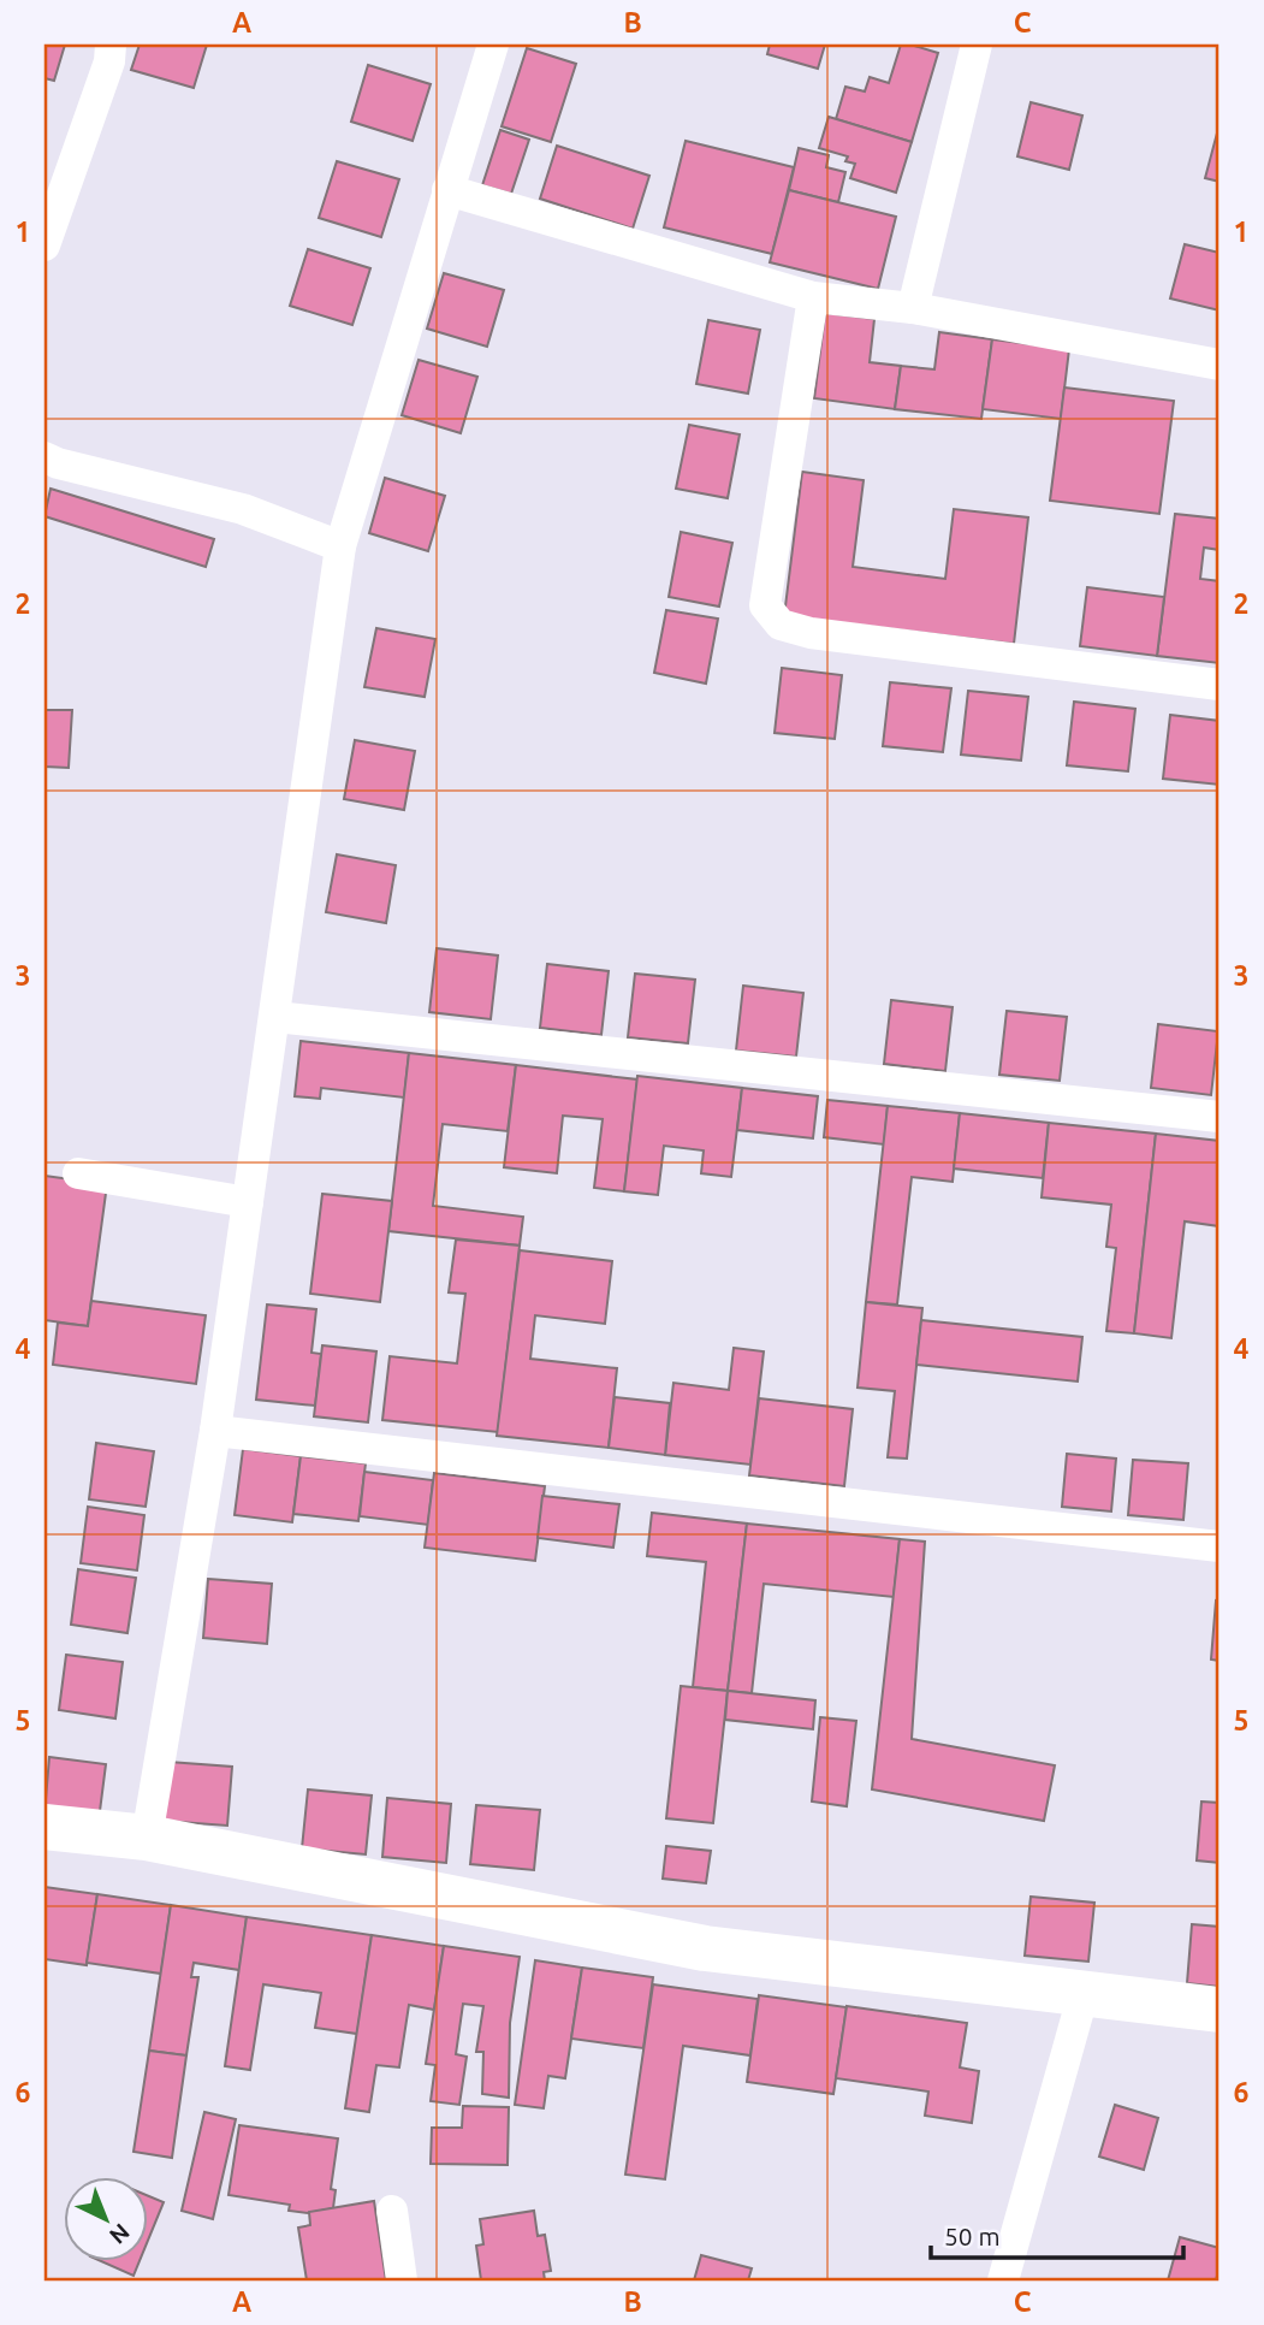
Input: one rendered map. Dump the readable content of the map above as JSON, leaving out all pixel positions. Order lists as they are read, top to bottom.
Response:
{
  "scale_bar": "50 m",
  "north": "bottom right",
  "grid": {
    "columns": ["A", "B", "C"],
    "rows": [
      "1",
      "2",
      "3",
      "4",
      "5",
      "6"
    ]
  }
}
